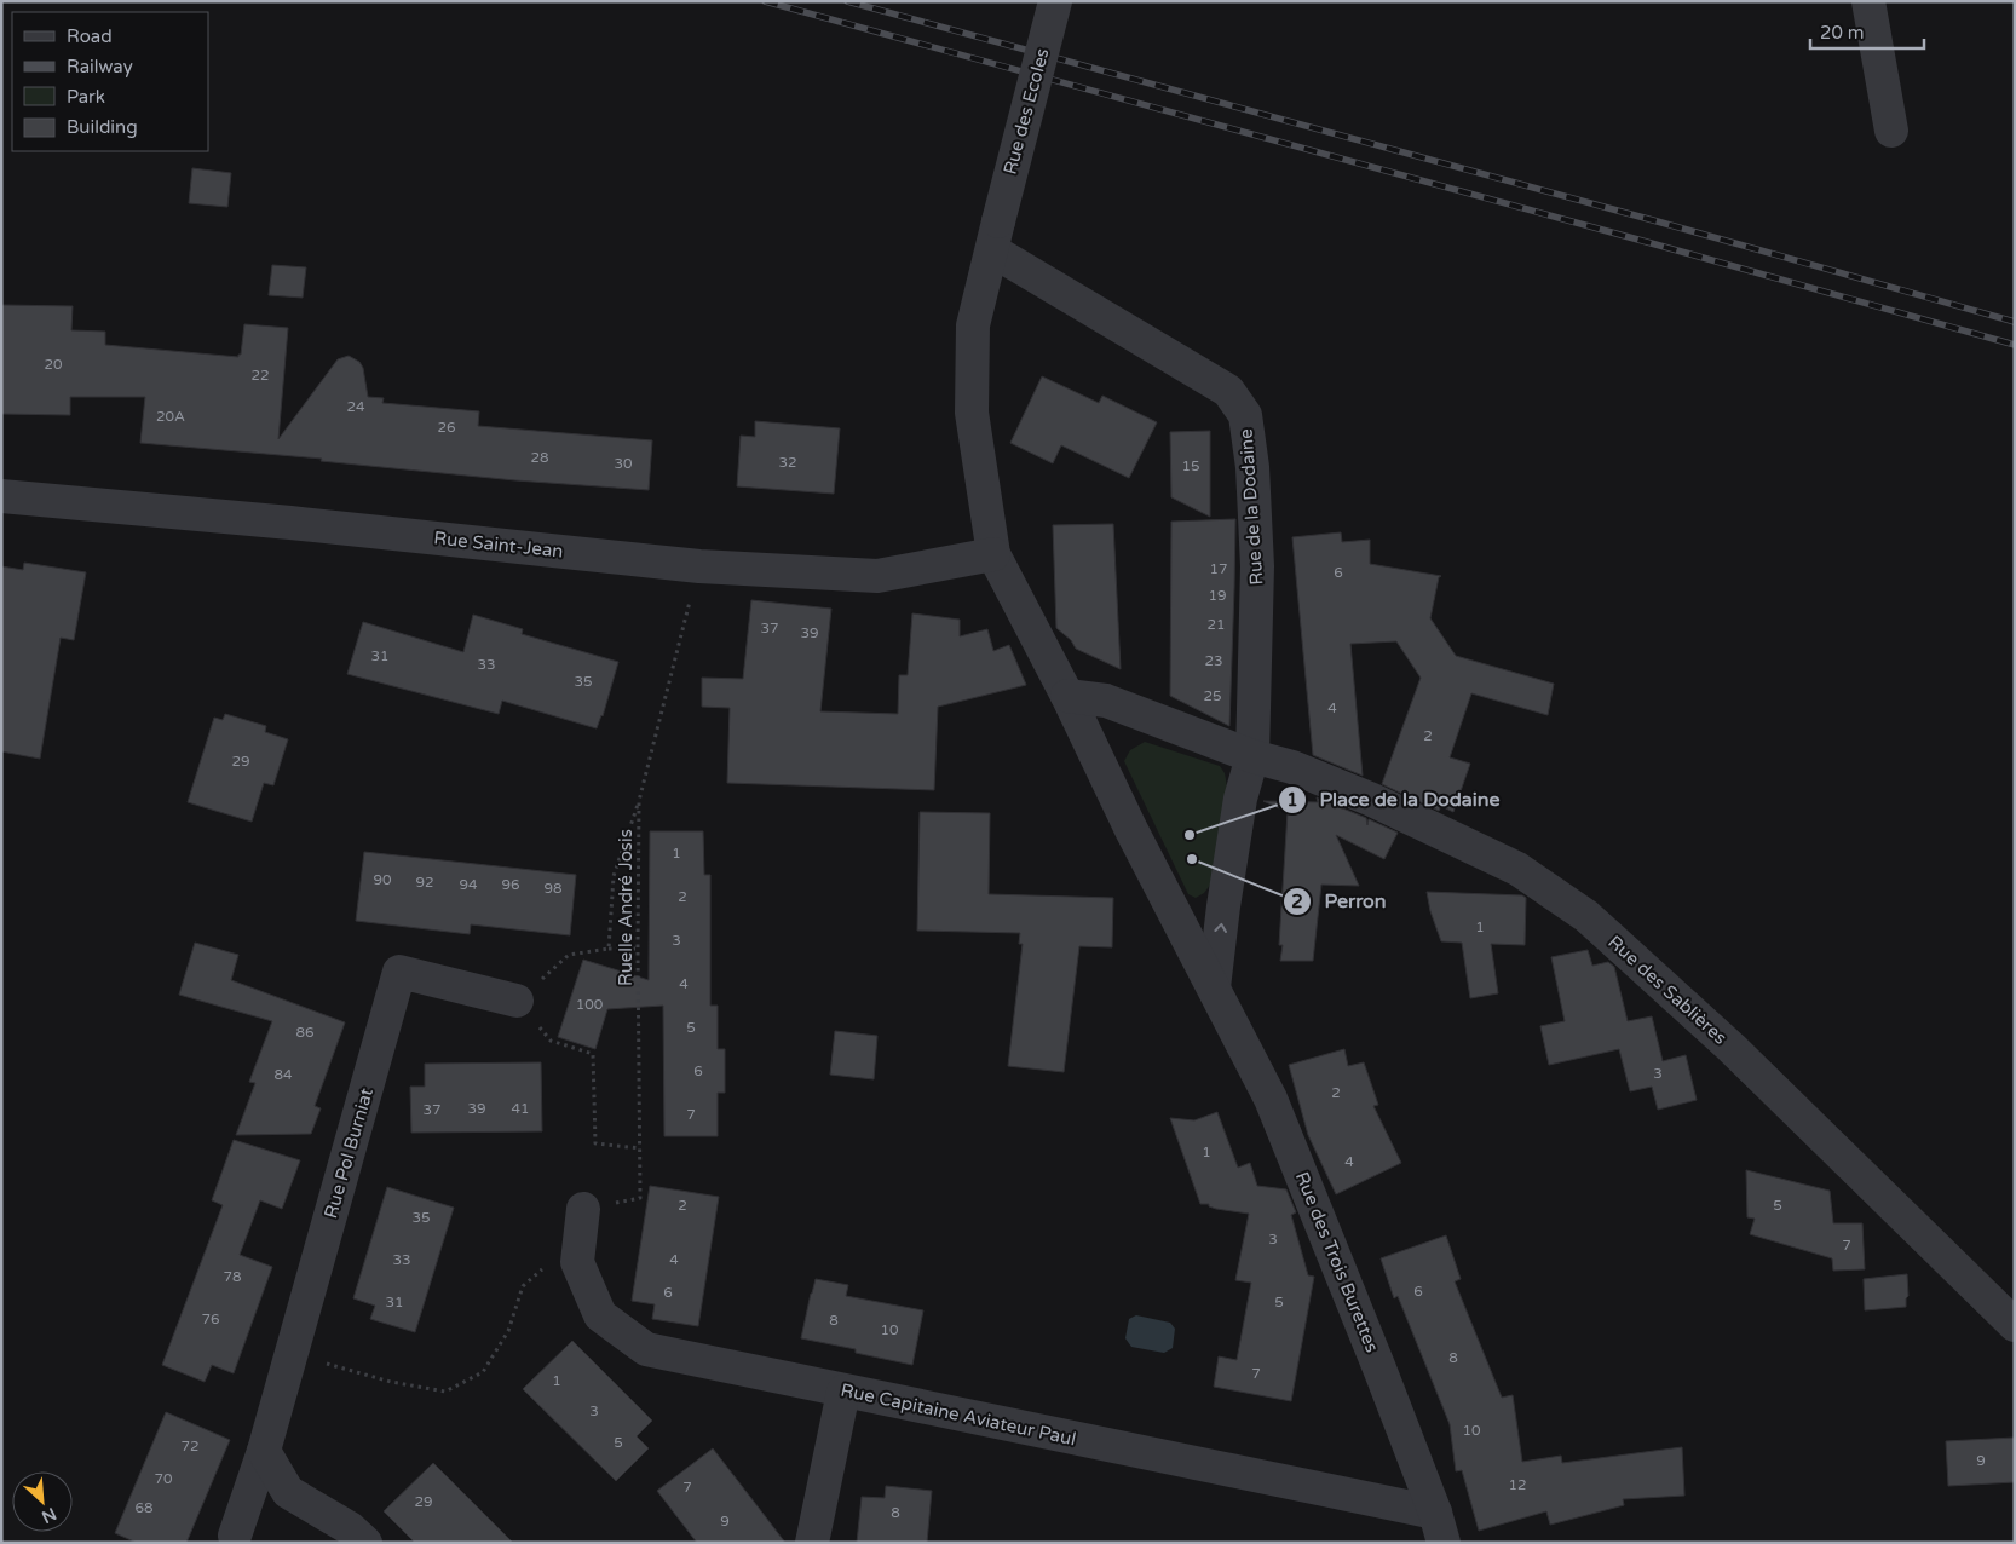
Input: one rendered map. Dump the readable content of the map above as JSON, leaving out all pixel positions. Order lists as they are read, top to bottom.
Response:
{
  "streets": {
    "street": [
      "Rue des Ecoles",
      "Rue de la Dodaine",
      "Rue Saint-Jean",
      "Rue des Sablières",
      "Rue Pol Burniat",
      "Rue des Trois Burettes",
      "Rue Capitaine Aviateur Paul"
    ],
    "path": ["Ruelle André Josis"]
  },
  "crossings": [
    ["Rue des Ecoles", "Rue de la Dodaine"],
    ["Rue des Ecoles", "Rue Saint-Jean"],
    ["Rue des Ecoles", "Rue des Sablières"],
    ["Rue des Ecoles", "Rue des Trois Burettes"],
    ["Rue de la Dodaine", "Rue des Sablières"],
    ["Rue de la Dodaine", "Rue des Trois Burettes"],
    ["Rue Saint-Jean", "Ruelle André Josis"],
    ["Ruelle André Josis", "Rue Capitaine Aviateur Paul"],
    ["Rue des Sablières", "Rue des Trois Burettes"],
    ["Rue des Trois Burettes", "Rue Capitaine Aviateur Paul"]
  ],
  "places": ["Place de la Dodaine", "Perron"],
  "house_numbers": [
    "20",
    "22",
    "24",
    "20A",
    "26",
    "28",
    "32",
    "30",
    "15",
    "17",
    "6",
    "19",
    "21",
    "37",
    "39",
    "31",
    "23",
    "33",
    "35",
    "25",
    "4",
    "2",
    "29",
    "1",
    "90",
    "92",
    "94",
    "96",
    "98",
    "2",
    "1",
    "3",
    "4",
    "100",
    "5",
    "86",
    "6",
    "3",
    "84",
    "2",
    "39",
    "41",
    "37",
    "7",
    "1",
    "4",
    "2",
    "5",
    "35",
    "3",
    "7",
    "33",
    "4",
    "78",
    "6",
    "6",
    "31",
    "5",
    "76",
    "8",
    "10",
    "8",
    "7",
    "1",
    "3",
    "10",
    "5",
    "72",
    "9",
    "70",
    "12",
    "7",
    "29",
    "68",
    "8",
    "9"
  ],
  "legend": [
    "Road",
    "Railway",
    "Park",
    "Building"
  ],
  "scale_bar": "20 m",
  "north": "bottom right"
}
